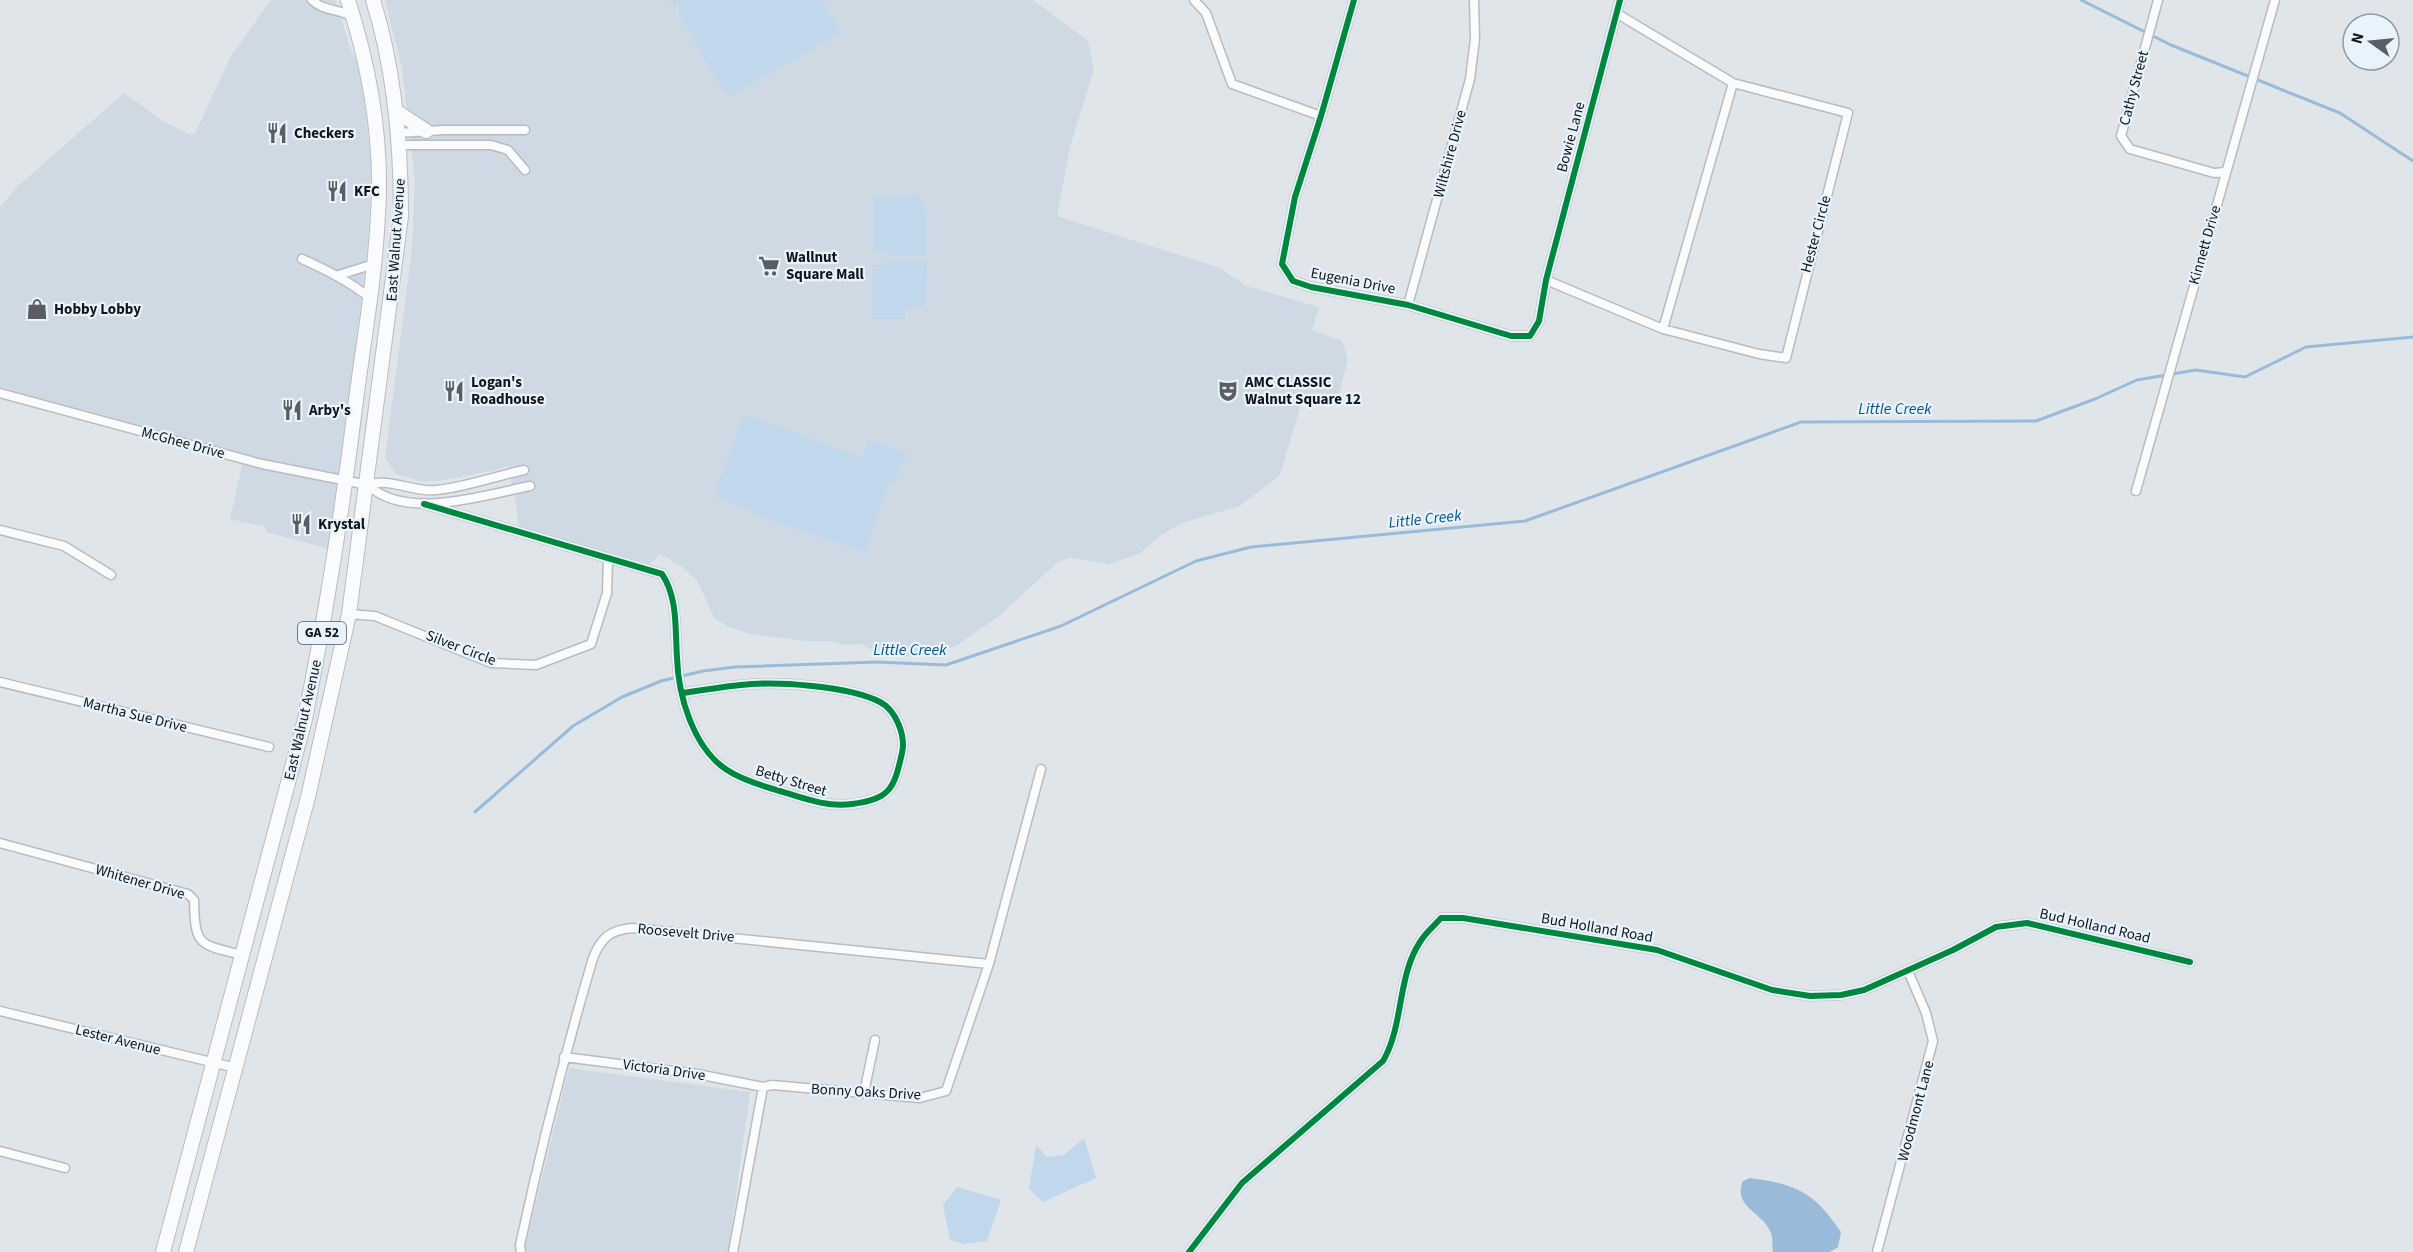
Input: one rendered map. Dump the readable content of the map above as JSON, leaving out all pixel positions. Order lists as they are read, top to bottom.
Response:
{
  "streets": {
    "main road": ["East Walnut Avenue", "GA 52"],
    "street": [
      "Cathy Street",
      "Bowie Lane",
      "Wiltshire Drive",
      "Hester Circle",
      "Kinnett Drive",
      "Eugenia Drive",
      "McGhee Drive",
      "Silver Circle",
      "Martha Sue Drive",
      "Betty Street",
      "Whitener Drive",
      "Bud Holland Road",
      "Roosevelt Drive",
      "Lester Avenue",
      "Victoria Drive",
      "Bonny Oaks Drive",
      "Woodmont Lane"
    ]
  },
  "crossings": [
    ["Cathy Street", "Kinnett Drive"],
    ["Bowie Lane", "Hester Circle"],
    ["Bowie Lane", "Eugenia Drive"],
    ["Wiltshire Drive", "Eugenia Drive"],
    ["Hester Circle", "Eugenia Drive"],
    ["East Walnut Avenue", "McGhee Drive"],
    ["East Walnut Avenue", "Silver Circle"],
    ["East Walnut Avenue", "Betty Street"],
    ["East Walnut Avenue", "Whitener Drive"],
    ["East Walnut Avenue", "Lester Avenue"],
    ["McGhee Drive", "Betty Street"],
    ["Silver Circle", "Betty Street"],
    ["Bud Holland Road", "Woodmont Lane"],
    ["Roosevelt Drive", "Victoria Drive"],
    ["Roosevelt Drive", "Bonny Oaks Drive"],
    ["Victoria Drive", "Bonny Oaks Drive"]
  ],
  "water": ["Little Creek"],
  "places": {
    "restaurant": [
      "Checkers",
      "KFC",
      "Logan's Roadhouse",
      "Arby's",
      "Krystal"
    ],
    "supermarket": ["Wallnut Square Mall"],
    "shop": ["Hobby Lobby"],
    "theatre": ["AMC CLASSIC Walnut Square 12"]
  },
  "north": "left"
}
